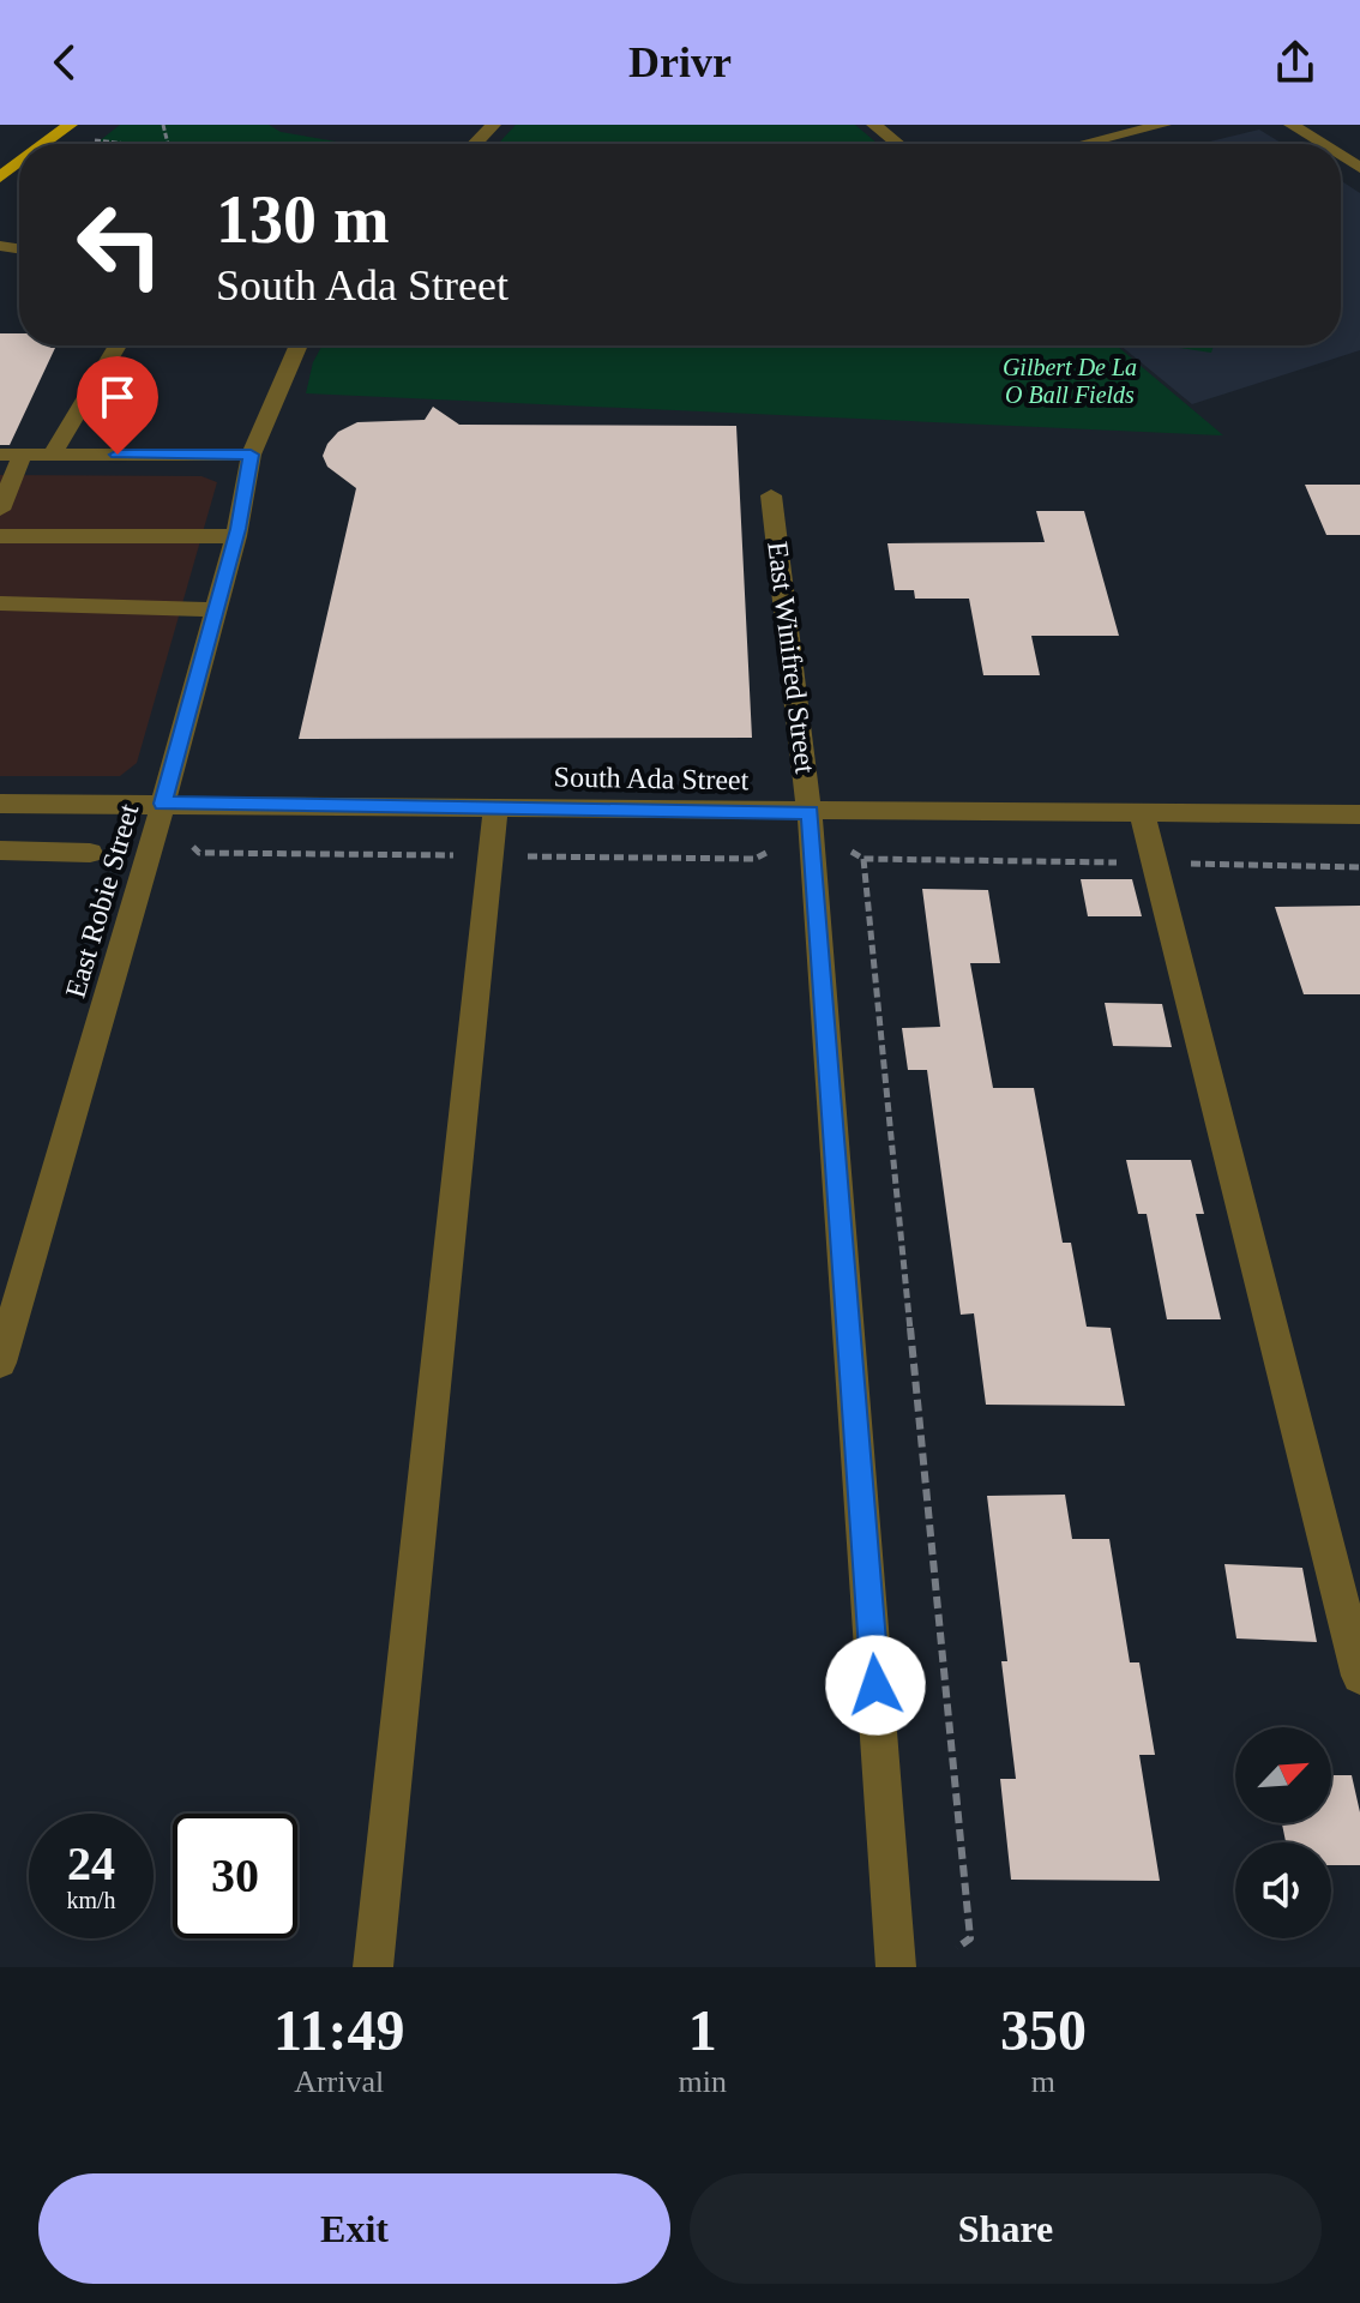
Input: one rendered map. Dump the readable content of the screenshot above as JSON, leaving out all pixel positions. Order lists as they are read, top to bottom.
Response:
{
  "streets": {
    "street": ["East Winifred Street", "South Ada Street", "East Robie Street"]
  },
  "crossings": [
    ["East Winifred Street", "South Ada Street"],
    ["South Ada Street", "East Robie Street"]
  ],
  "parks": ["Gilbert De La O Ball Fields"],
  "north": "top right",
  "page": {
    "header": "Drivr",
    "turn": ["130 m", "South Ada Street"],
    "speed": "24 km/h",
    "limit": "30",
    "eta": [
      "11:49",
      "Arrival",
      "1",
      "min",
      "350",
      "m"
    ],
    "buttons": ["Exit", "Share"]
  }
}
